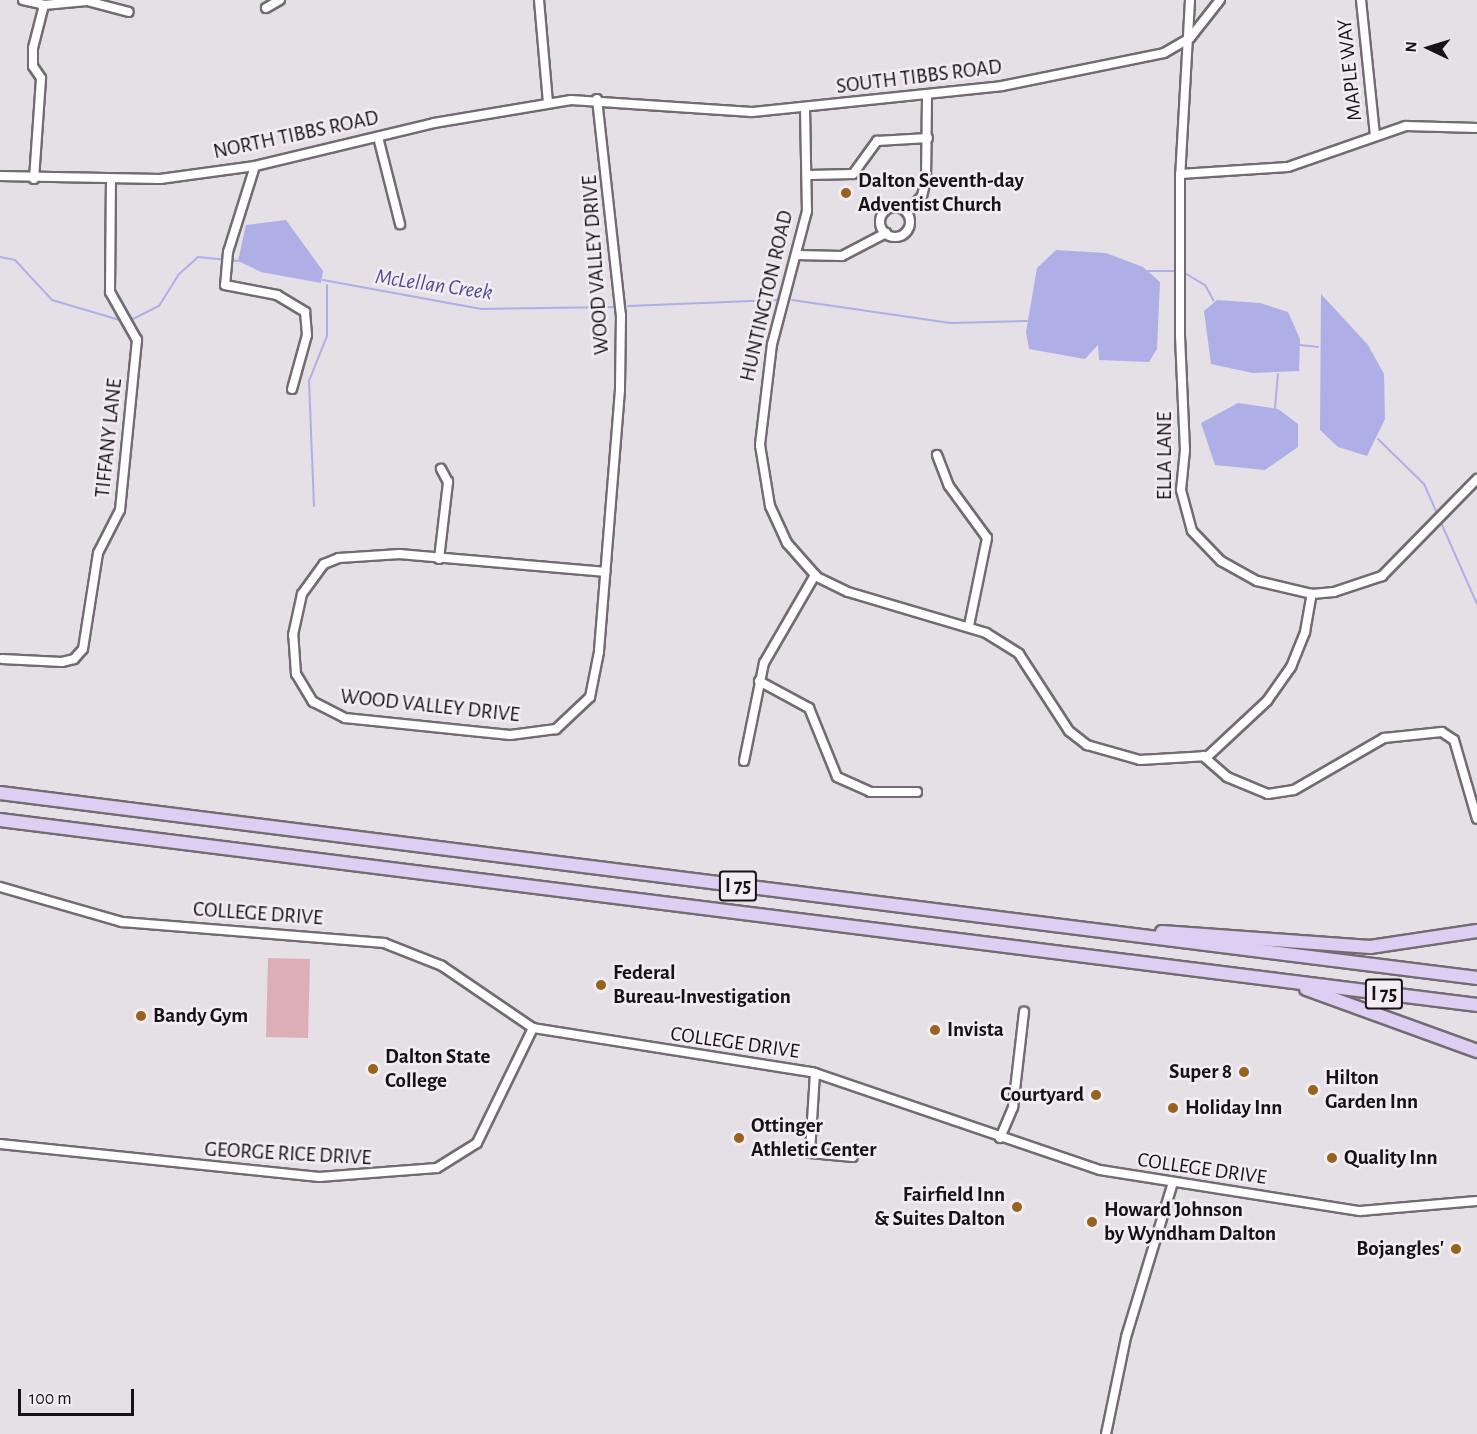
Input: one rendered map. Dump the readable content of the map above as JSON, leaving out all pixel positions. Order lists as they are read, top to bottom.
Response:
{
  "streets": {
    "highway": ["I 75"],
    "street": [
      "MAPLE WAY",
      "SOUTH TIBBS ROAD",
      "NORTH TIBBS ROAD",
      "WOOD VALLEY DRIVE",
      "HUNTINGTON ROAD",
      "TIFFANY LANE",
      "ELLA LANE",
      "COLLEGE DRIVE",
      "GEORGE RICE DRIVE"
    ]
  },
  "crossings": [
    ["SOUTH TIBBS ROAD", "NORTH TIBBS ROAD"],
    ["SOUTH TIBBS ROAD", "WOOD VALLEY DRIVE"],
    ["SOUTH TIBBS ROAD", "HUNTINGTON ROAD"],
    ["SOUTH TIBBS ROAD", "ELLA LANE"],
    ["NORTH TIBBS ROAD", "WOOD VALLEY DRIVE"],
    ["NORTH TIBBS ROAD", "TIFFANY LANE"],
    ["COLLEGE DRIVE", "GEORGE RICE DRIVE"]
  ],
  "water": ["McLellan Creek"],
  "places": [
    "Dalton Seventh-day Adventist Church",
    "Federal Bureau-Investigation",
    "Bandy Gym",
    "Invista",
    "Dalton State College",
    "Super 8",
    "Hilton Garden Inn",
    "Courtyard",
    "Holiday Inn",
    "Ottinger Athletic Center",
    "Quality Inn",
    "Fairfield Inn & Suites Dalton",
    "Howard Johnson by Wyndham Dalton",
    "Bojangles'"
  ],
  "scale_bar": "100 m",
  "north": "left"
}
